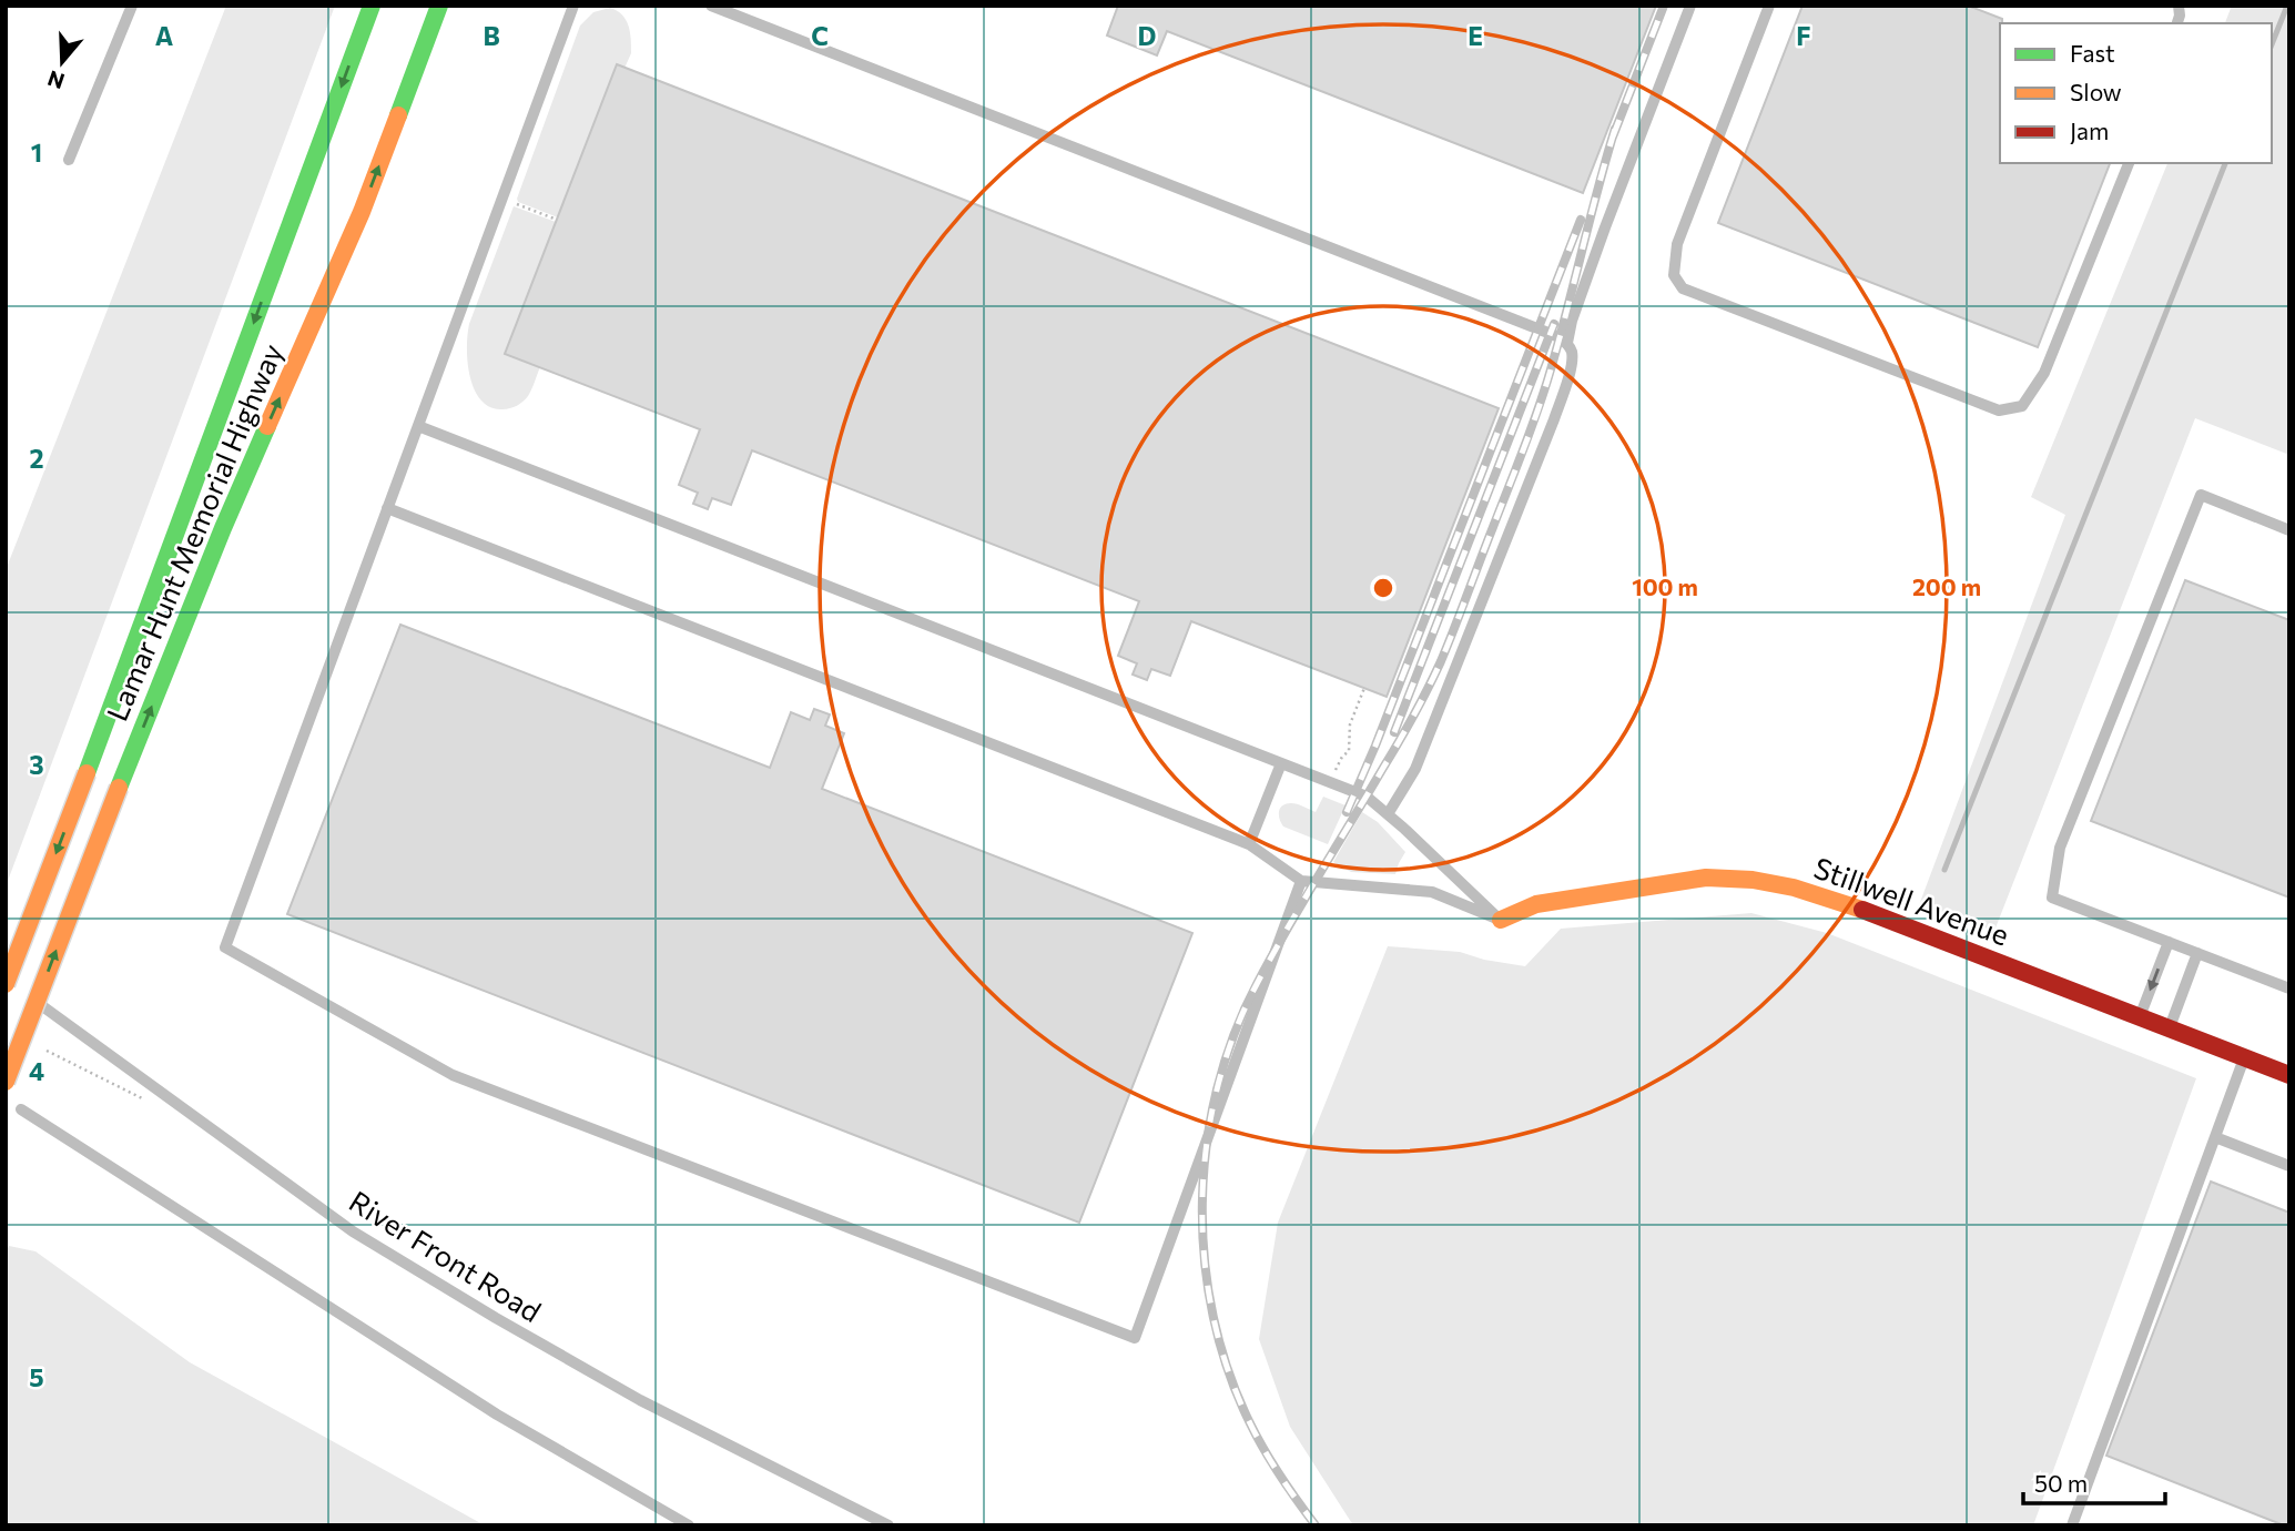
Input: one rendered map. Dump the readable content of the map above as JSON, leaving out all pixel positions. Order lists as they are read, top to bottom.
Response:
{
  "streets": {
    "main road": ["Lamar Hunt Memorial Highway", "Stillwell Avenue"],
    "lane": ["River Front Road"]
  },
  "legend": ["Fast", "Slow", "Jam"],
  "scale_bar": "50 m",
  "north": "bottom",
  "grid": {
    "columns": [
      "A",
      "B",
      "C",
      "D",
      "E",
      "F"
    ],
    "rows": [
      "1",
      "2",
      "3",
      "4",
      "5"
    ]
  },
  "rings": ["100 m", "200 m"]
}
